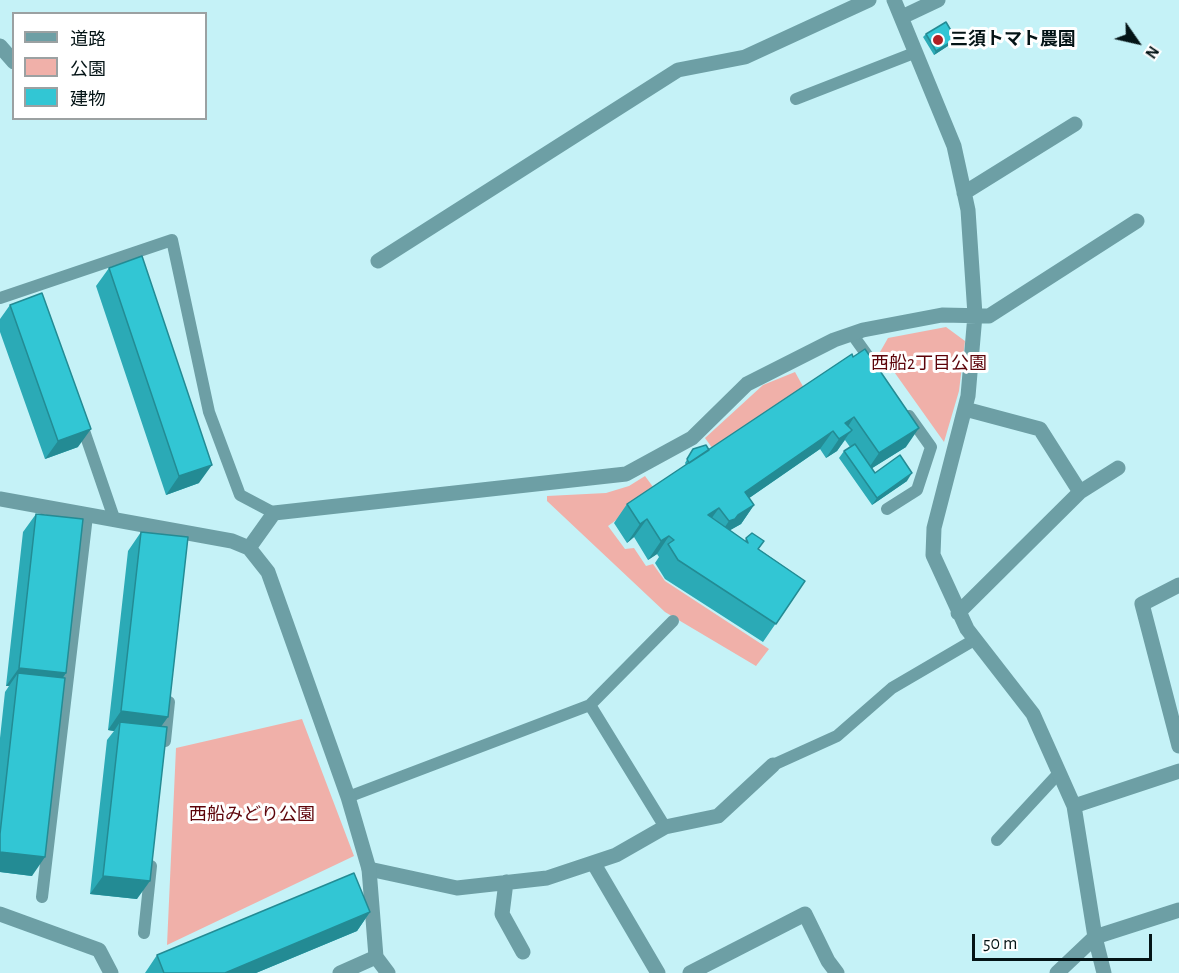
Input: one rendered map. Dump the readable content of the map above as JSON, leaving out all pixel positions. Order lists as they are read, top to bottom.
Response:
{
  "parks": ["西船2丁目公園", "西船みどり公園"],
  "places": ["三須トマト農園"],
  "legend": ["道路", "公園", "建物"],
  "scale_bar": "50 m",
  "north": "bottom right"
}
